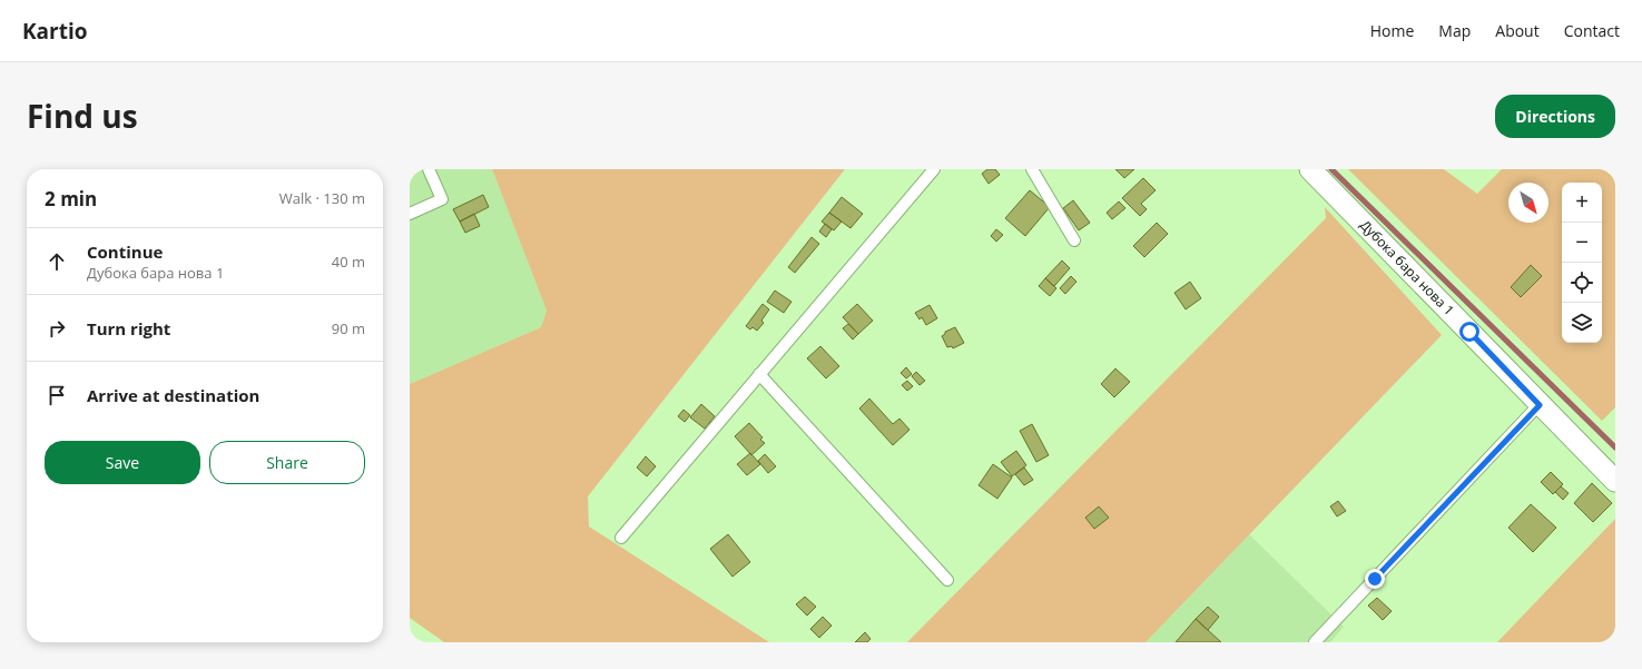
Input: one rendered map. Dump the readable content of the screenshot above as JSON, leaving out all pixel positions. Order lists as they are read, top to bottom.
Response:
{
  "streets": {
    "street": ["Дубока бара нова 1"]
  },
  "north": "bottom right",
  "page": {
    "header": "Kartio",
    "nav": [
      "Home",
      "Map",
      "About",
      "Contact"
    ],
    "title": "Find us",
    "buttons": [
      "Directions",
      ["Save", "Share"]
    ],
    "heading": ["2 min", "Walk · 130 m"],
    "map_buttons": ["+", "−"],
    "list": [
      ["Continue", "Дубока бара нова 1", "40 m"],
      ["Turn right", "90 m"],
      "Arrive at destination"
    ]
  }
}
